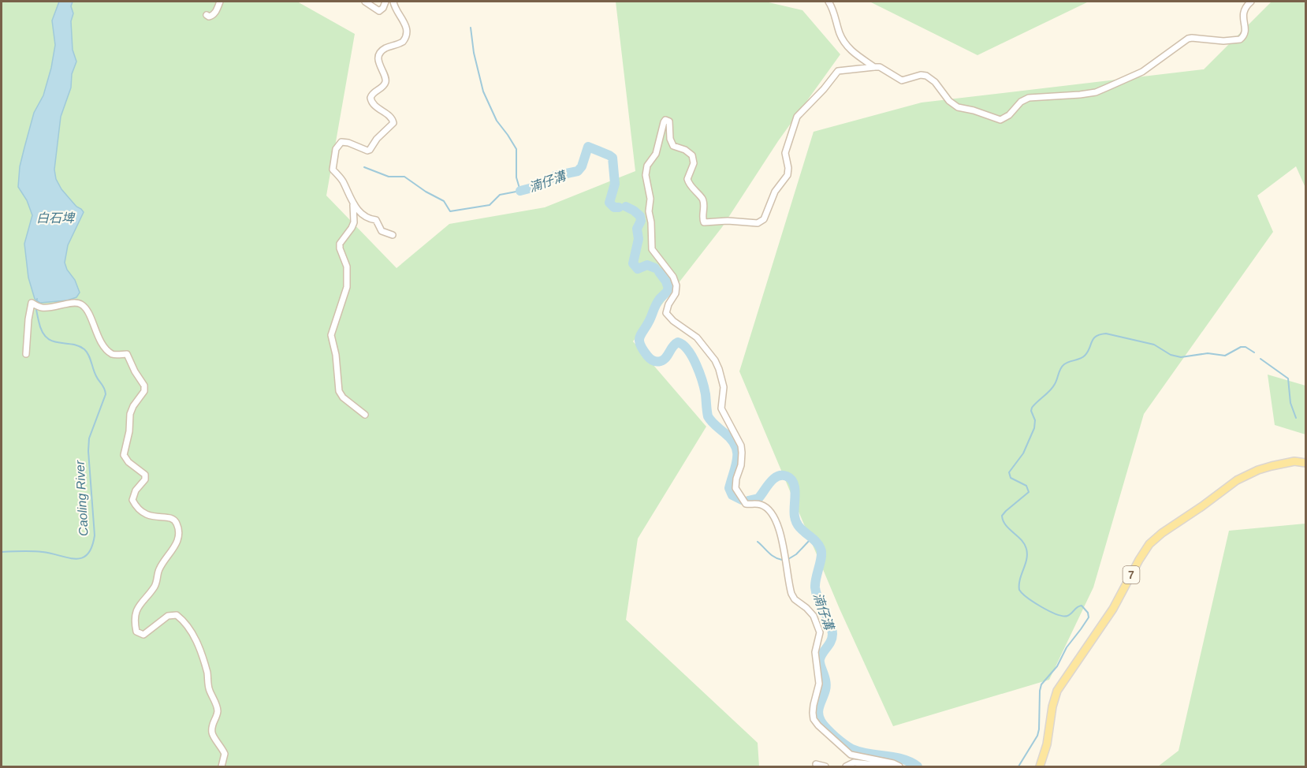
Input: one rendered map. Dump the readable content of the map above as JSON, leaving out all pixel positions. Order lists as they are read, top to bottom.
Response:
{
  "streets": {
    "main road": ["7"]
  },
  "water": ["湳仔溝", "白石埤", "Caoling River"]
}
